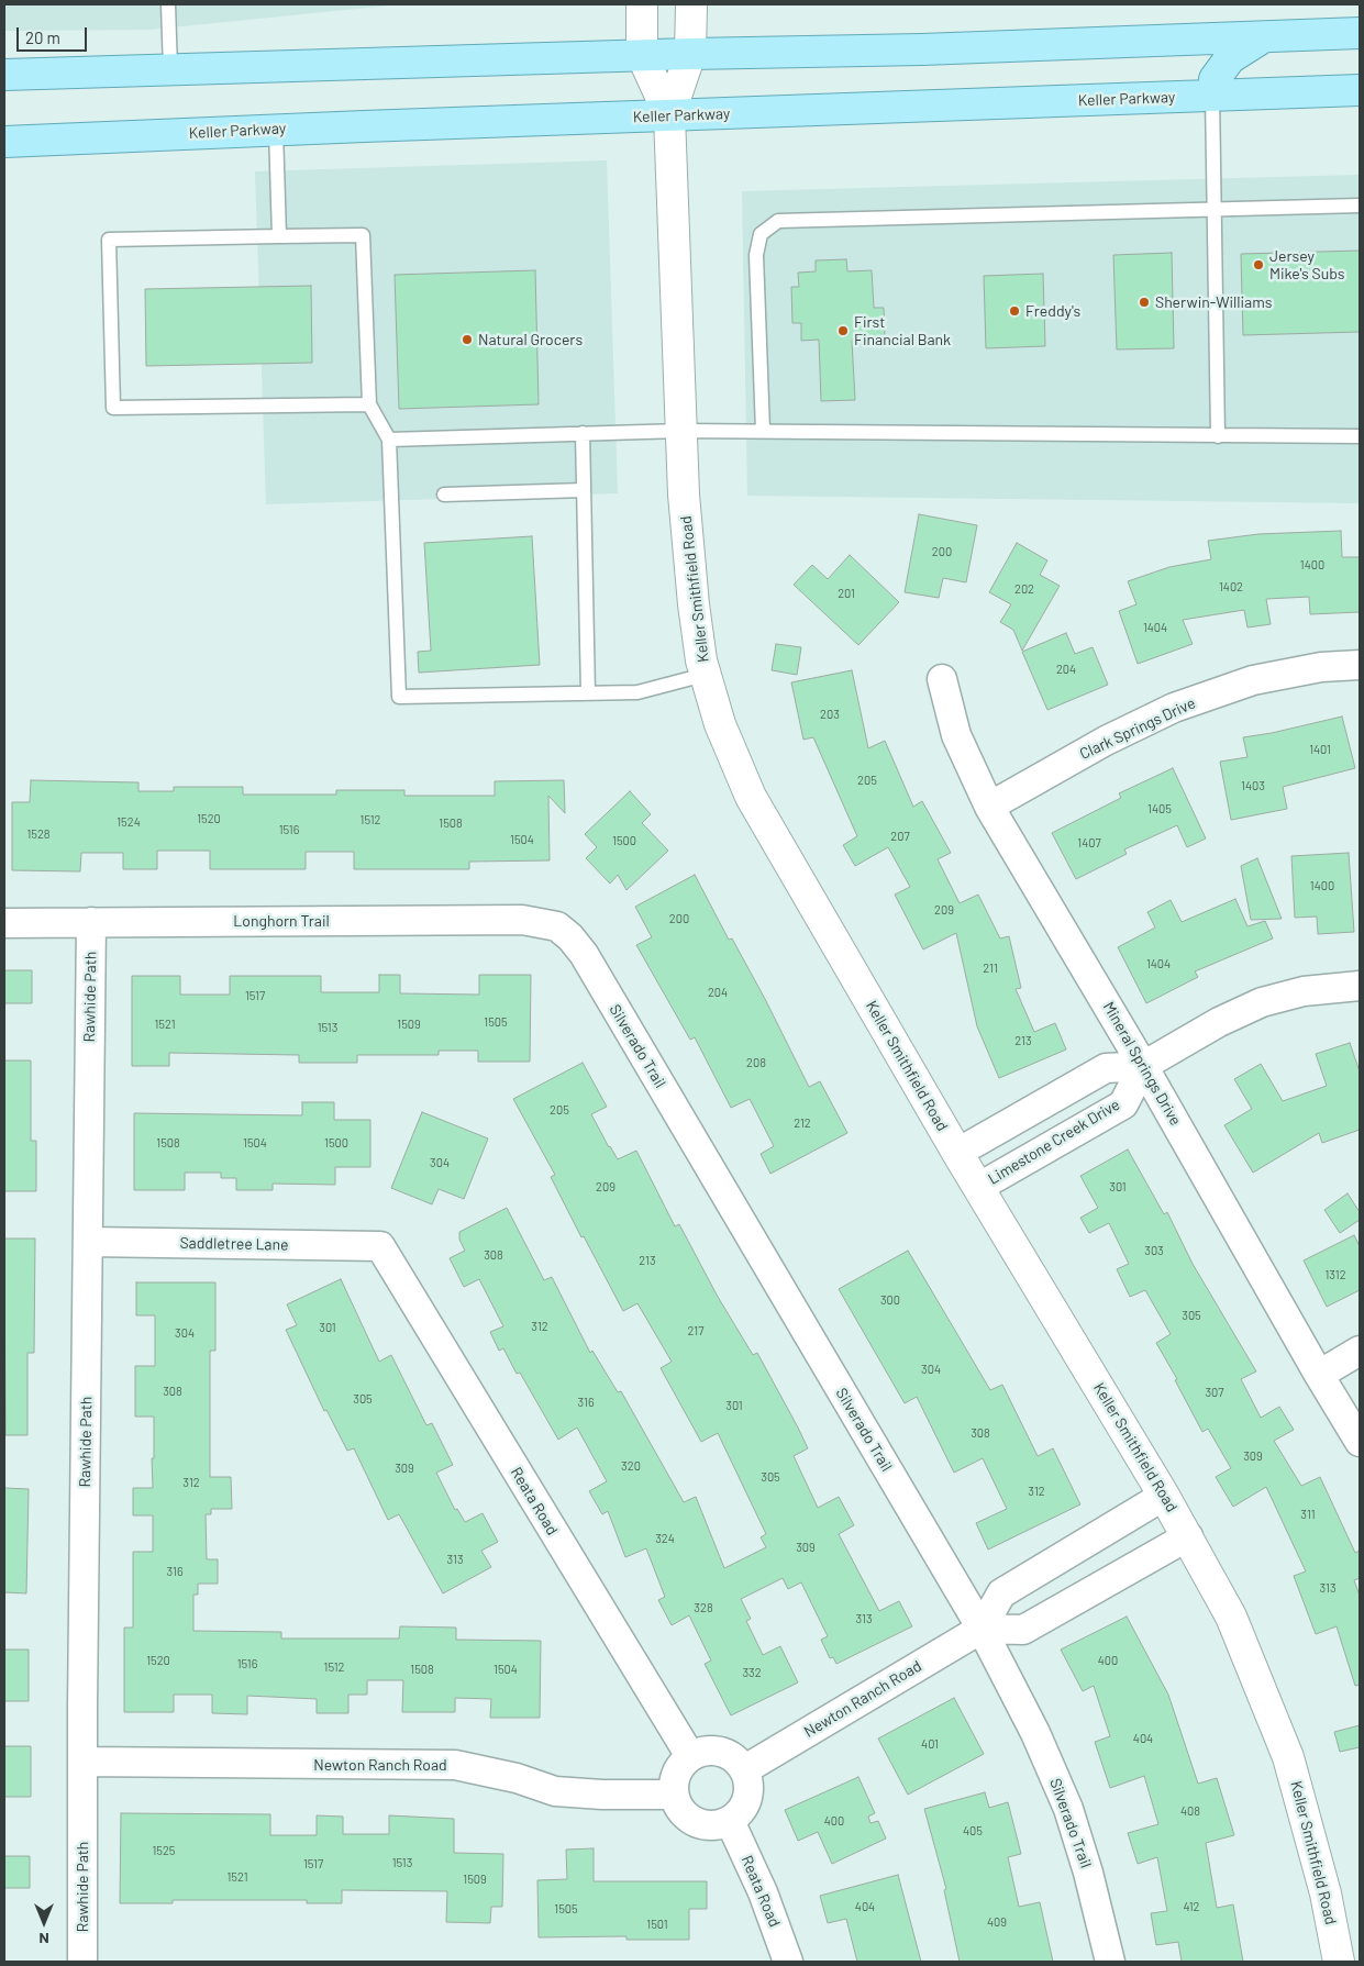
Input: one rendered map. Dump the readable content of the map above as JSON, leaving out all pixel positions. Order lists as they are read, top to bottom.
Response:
{
  "streets": {
    "main road": ["Keller Parkway", "Keller Smithfield Road"],
    "street": [
      "Clark Springs Drive",
      "Longhorn Trail",
      "Rawhide Path",
      "Silverado Trail",
      "Mineral Springs Drive",
      "Limestone Creek Drive",
      "Saddletree Lane",
      "Reata Road",
      "Newton Ranch Road"
    ]
  },
  "crossings": [
    ["Keller Parkway", "Keller Smithfield Road"],
    ["Keller Smithfield Road", "Limestone Creek Drive"],
    ["Keller Smithfield Road", "Newton Ranch Road"],
    ["Clark Springs Drive", "Mineral Springs Drive"],
    ["Longhorn Trail", "Rawhide Path"],
    ["Longhorn Trail", "Silverado Trail"],
    ["Rawhide Path", "Saddletree Lane"],
    ["Rawhide Path", "Newton Ranch Road"],
    ["Silverado Trail", "Newton Ranch Road"],
    ["Mineral Springs Drive", "Limestone Creek Drive"],
    ["Saddletree Lane", "Reata Road"],
    ["Reata Road", "Newton Ranch Road"]
  ],
  "places": [
    "Jersey Mike's Subs",
    "Sherwin-Williams",
    "Freddy's",
    "First Financial Bank",
    "Natural Grocers"
  ],
  "house_numbers": [
    "200",
    "1400",
    "1402",
    "202",
    "201",
    "1404",
    "204",
    "203",
    "1401",
    "205",
    "1403",
    "1405",
    "1520",
    "1512",
    "1524",
    "1508",
    "1516",
    "1528",
    "207",
    "1504",
    "1500",
    "1407",
    "1400",
    "209",
    "200",
    "1404",
    "211",
    "204",
    "1517",
    "1505",
    "1521",
    "1509",
    "1513",
    "213",
    "208",
    "205",
    "212",
    "1508",
    "1504",
    "1500",
    "304",
    "209",
    "301",
    "303",
    "308",
    "213",
    "1312",
    "300",
    "305",
    "312",
    "301",
    "217",
    "304",
    "304",
    "308",
    "307",
    "305",
    "316",
    "301",
    "308",
    "309",
    "320",
    "309",
    "305",
    "312",
    "312",
    "311",
    "324",
    "309",
    "313",
    "316",
    "313",
    "328",
    "313",
    "1520",
    "400",
    "1516",
    "1512",
    "1508",
    "1504",
    "332",
    "404",
    "401",
    "408",
    "400",
    "405",
    "1525",
    "1513",
    "1517",
    "1521",
    "1509",
    "404",
    "412",
    "1505",
    "409",
    "1501"
  ],
  "scale_bar": "20 m",
  "north": "bottom"
}
